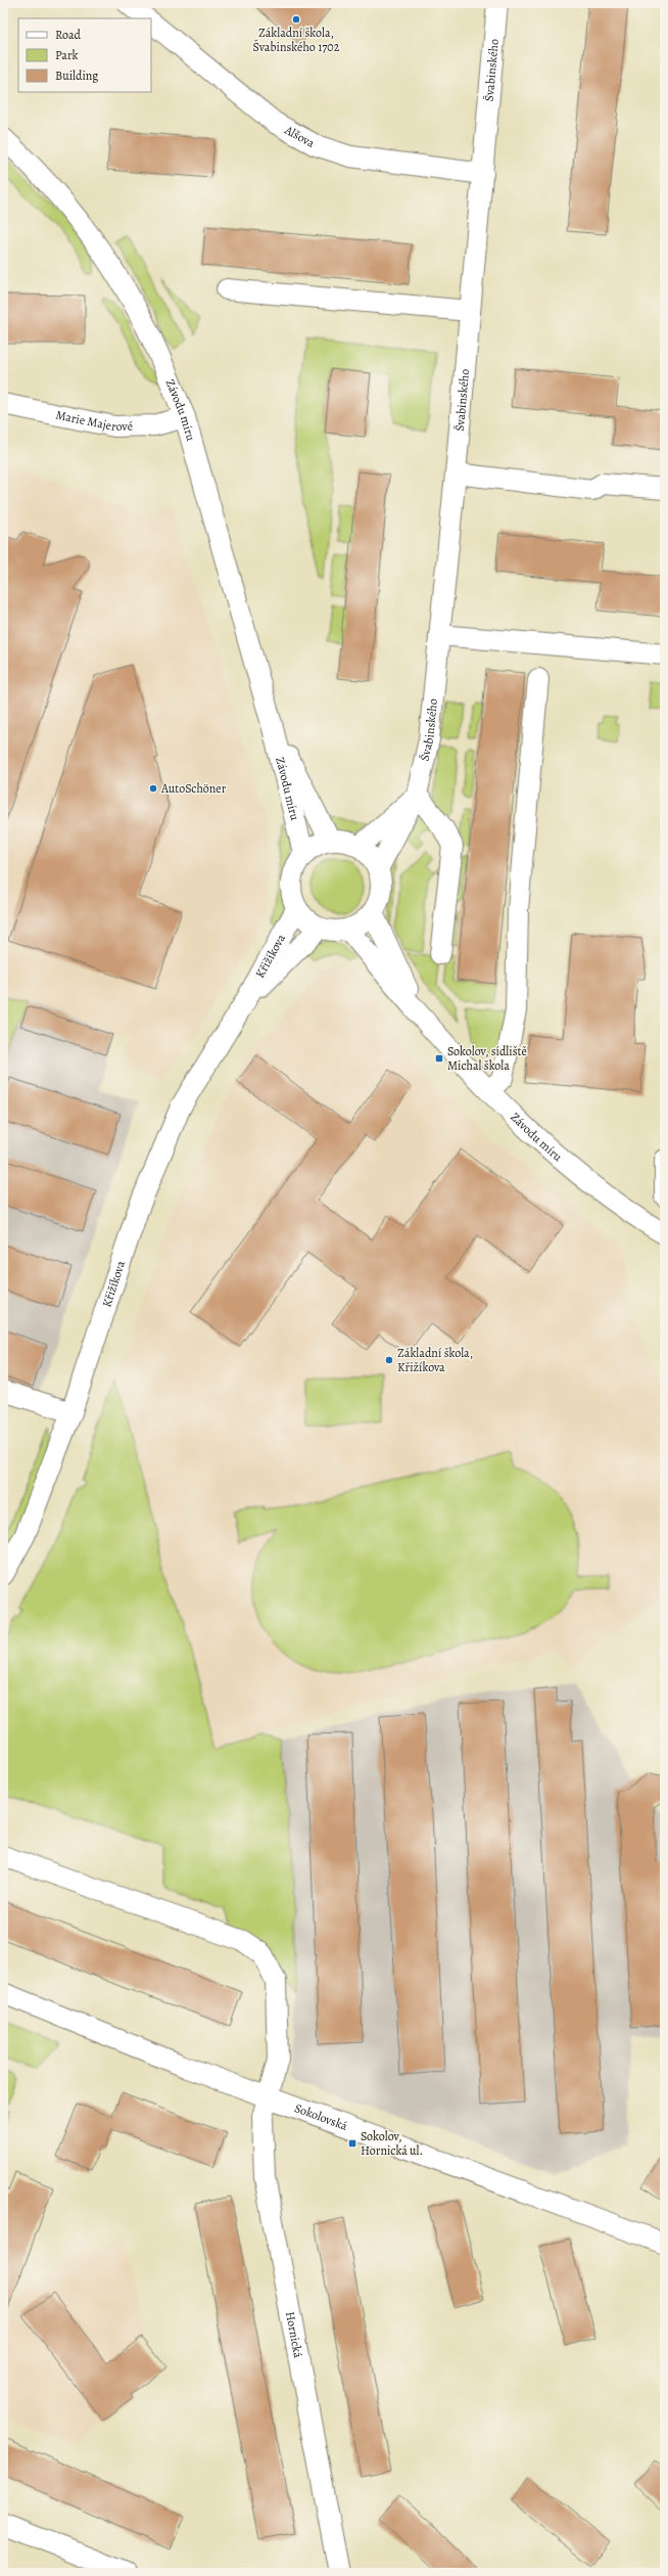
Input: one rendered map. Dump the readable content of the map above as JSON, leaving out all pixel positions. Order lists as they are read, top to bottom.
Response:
{
  "streets": {
    "street": [
      "Švabinského",
      "Alšova",
      "Závodu míru",
      "Marie Majerové",
      "Křižíkova",
      "Sokolovská",
      "Hornická"
    ]
  },
  "crossings": [
    ["Švabinského", "Alšova"],
    ["Švabinského", "Závodu míru"],
    ["Švabinského", "Křižíkova"],
    ["Závodu míru", "Marie Majerové"],
    ["Závodu míru", "Křižíkova"],
    ["Sokolovská", "Hornická"]
  ],
  "places": {
    "other": ["Základní škola, Švabinského 1702", "AutoSchöner", "Základní škola, Křižíkova"],
    "transit": ["Sokolov, sídliště Michal škola", "Sokolov, Hornická ul."]
  },
  "legend": ["Road", "Park", "Building"]
}
